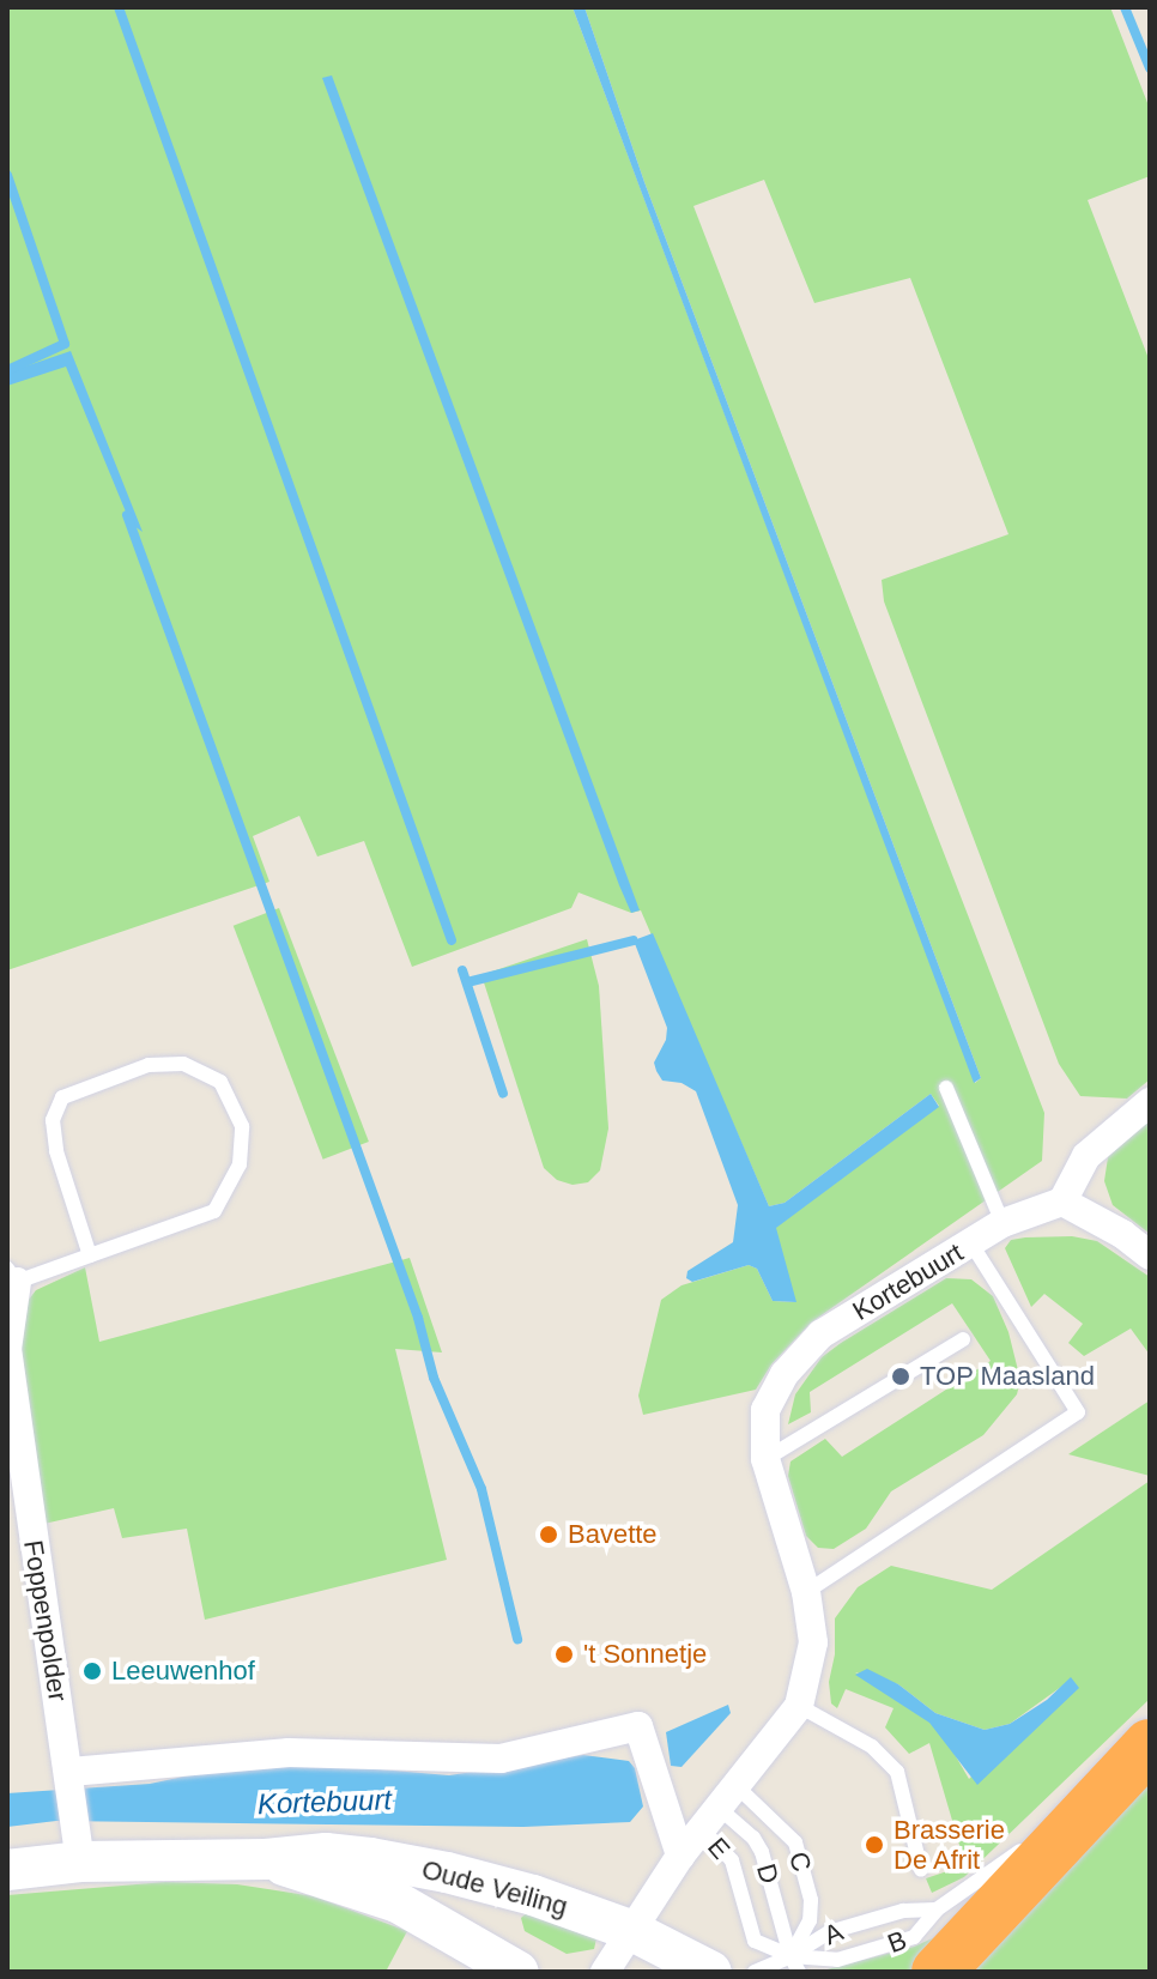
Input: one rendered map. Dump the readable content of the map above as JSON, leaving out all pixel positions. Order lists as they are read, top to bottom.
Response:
{
  "streets": {
    "main road": ["Oude Veiling"],
    "street": ["Kortebuurt", "Foppenpolder"],
    "lane": [
      "E",
      "C",
      "D",
      "A",
      "B"
    ]
  },
  "crossings": [
    ["Kortebuurt", "E"],
    ["Kortebuurt", "C"],
    ["Kortebuurt", "D"],
    ["Kortebuurt", "Oude Veiling"],
    ["Foppenpolder", "Oude Veiling"],
    ["E", "C"],
    ["E", "D"],
    ["E", "A"],
    ["E", "B"],
    ["C", "D"],
    ["C", "A"],
    ["C", "B"],
    ["D", "A"],
    ["D", "B"],
    ["A", "B"]
  ],
  "water": ["Kortebuurt"],
  "places": [
    "TOP Maasland",
    "Bavette",
    "'t Sonnetje",
    "Leeuwenhof",
    "Brasserie De Afrit"
  ]
}
